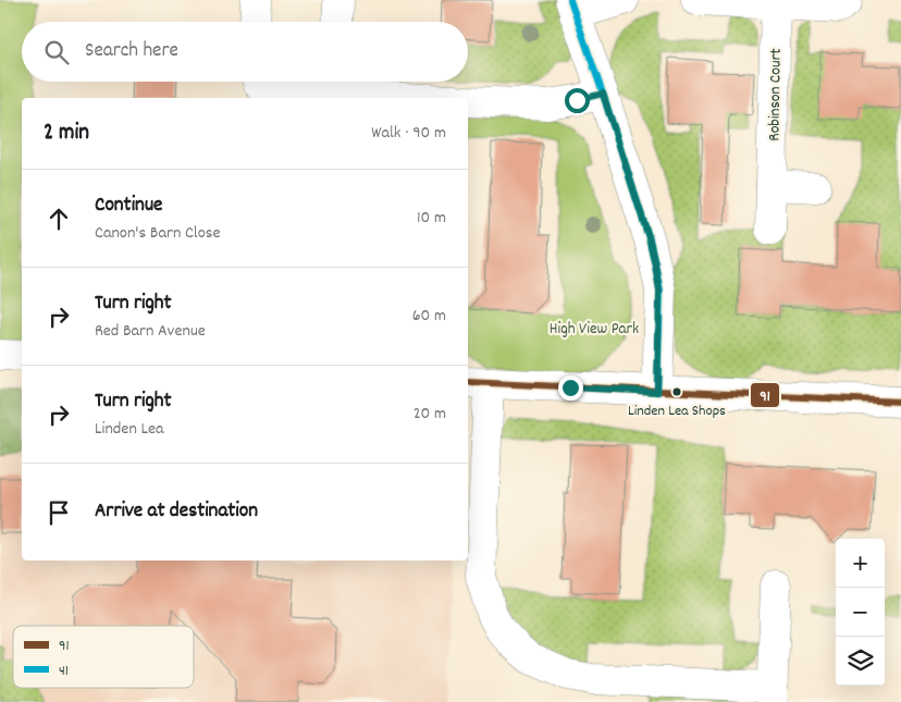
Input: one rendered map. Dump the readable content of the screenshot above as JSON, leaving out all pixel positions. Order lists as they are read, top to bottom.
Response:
{
  "streets": {
    "street": ["Robinson Court"]
  },
  "parks": ["High View Park"],
  "places": ["Linden Lea Shops"],
  "lines": ["transit line 41", "transit line 91"],
  "legend": ["91", "41"],
  "page": {
    "search": "Search here",
    "heading": ["2 min", "Walk · 90 m"],
    "list": [
      ["Continue", "Canon's Barn Close", "10 m"],
      ["Turn right", "Red Barn Avenue", "60 m"],
      ["Turn right", "Linden Lea", "20 m"],
      "Arrive at destination"
    ],
    "map_buttons": ["+", "−"]
  }
}
